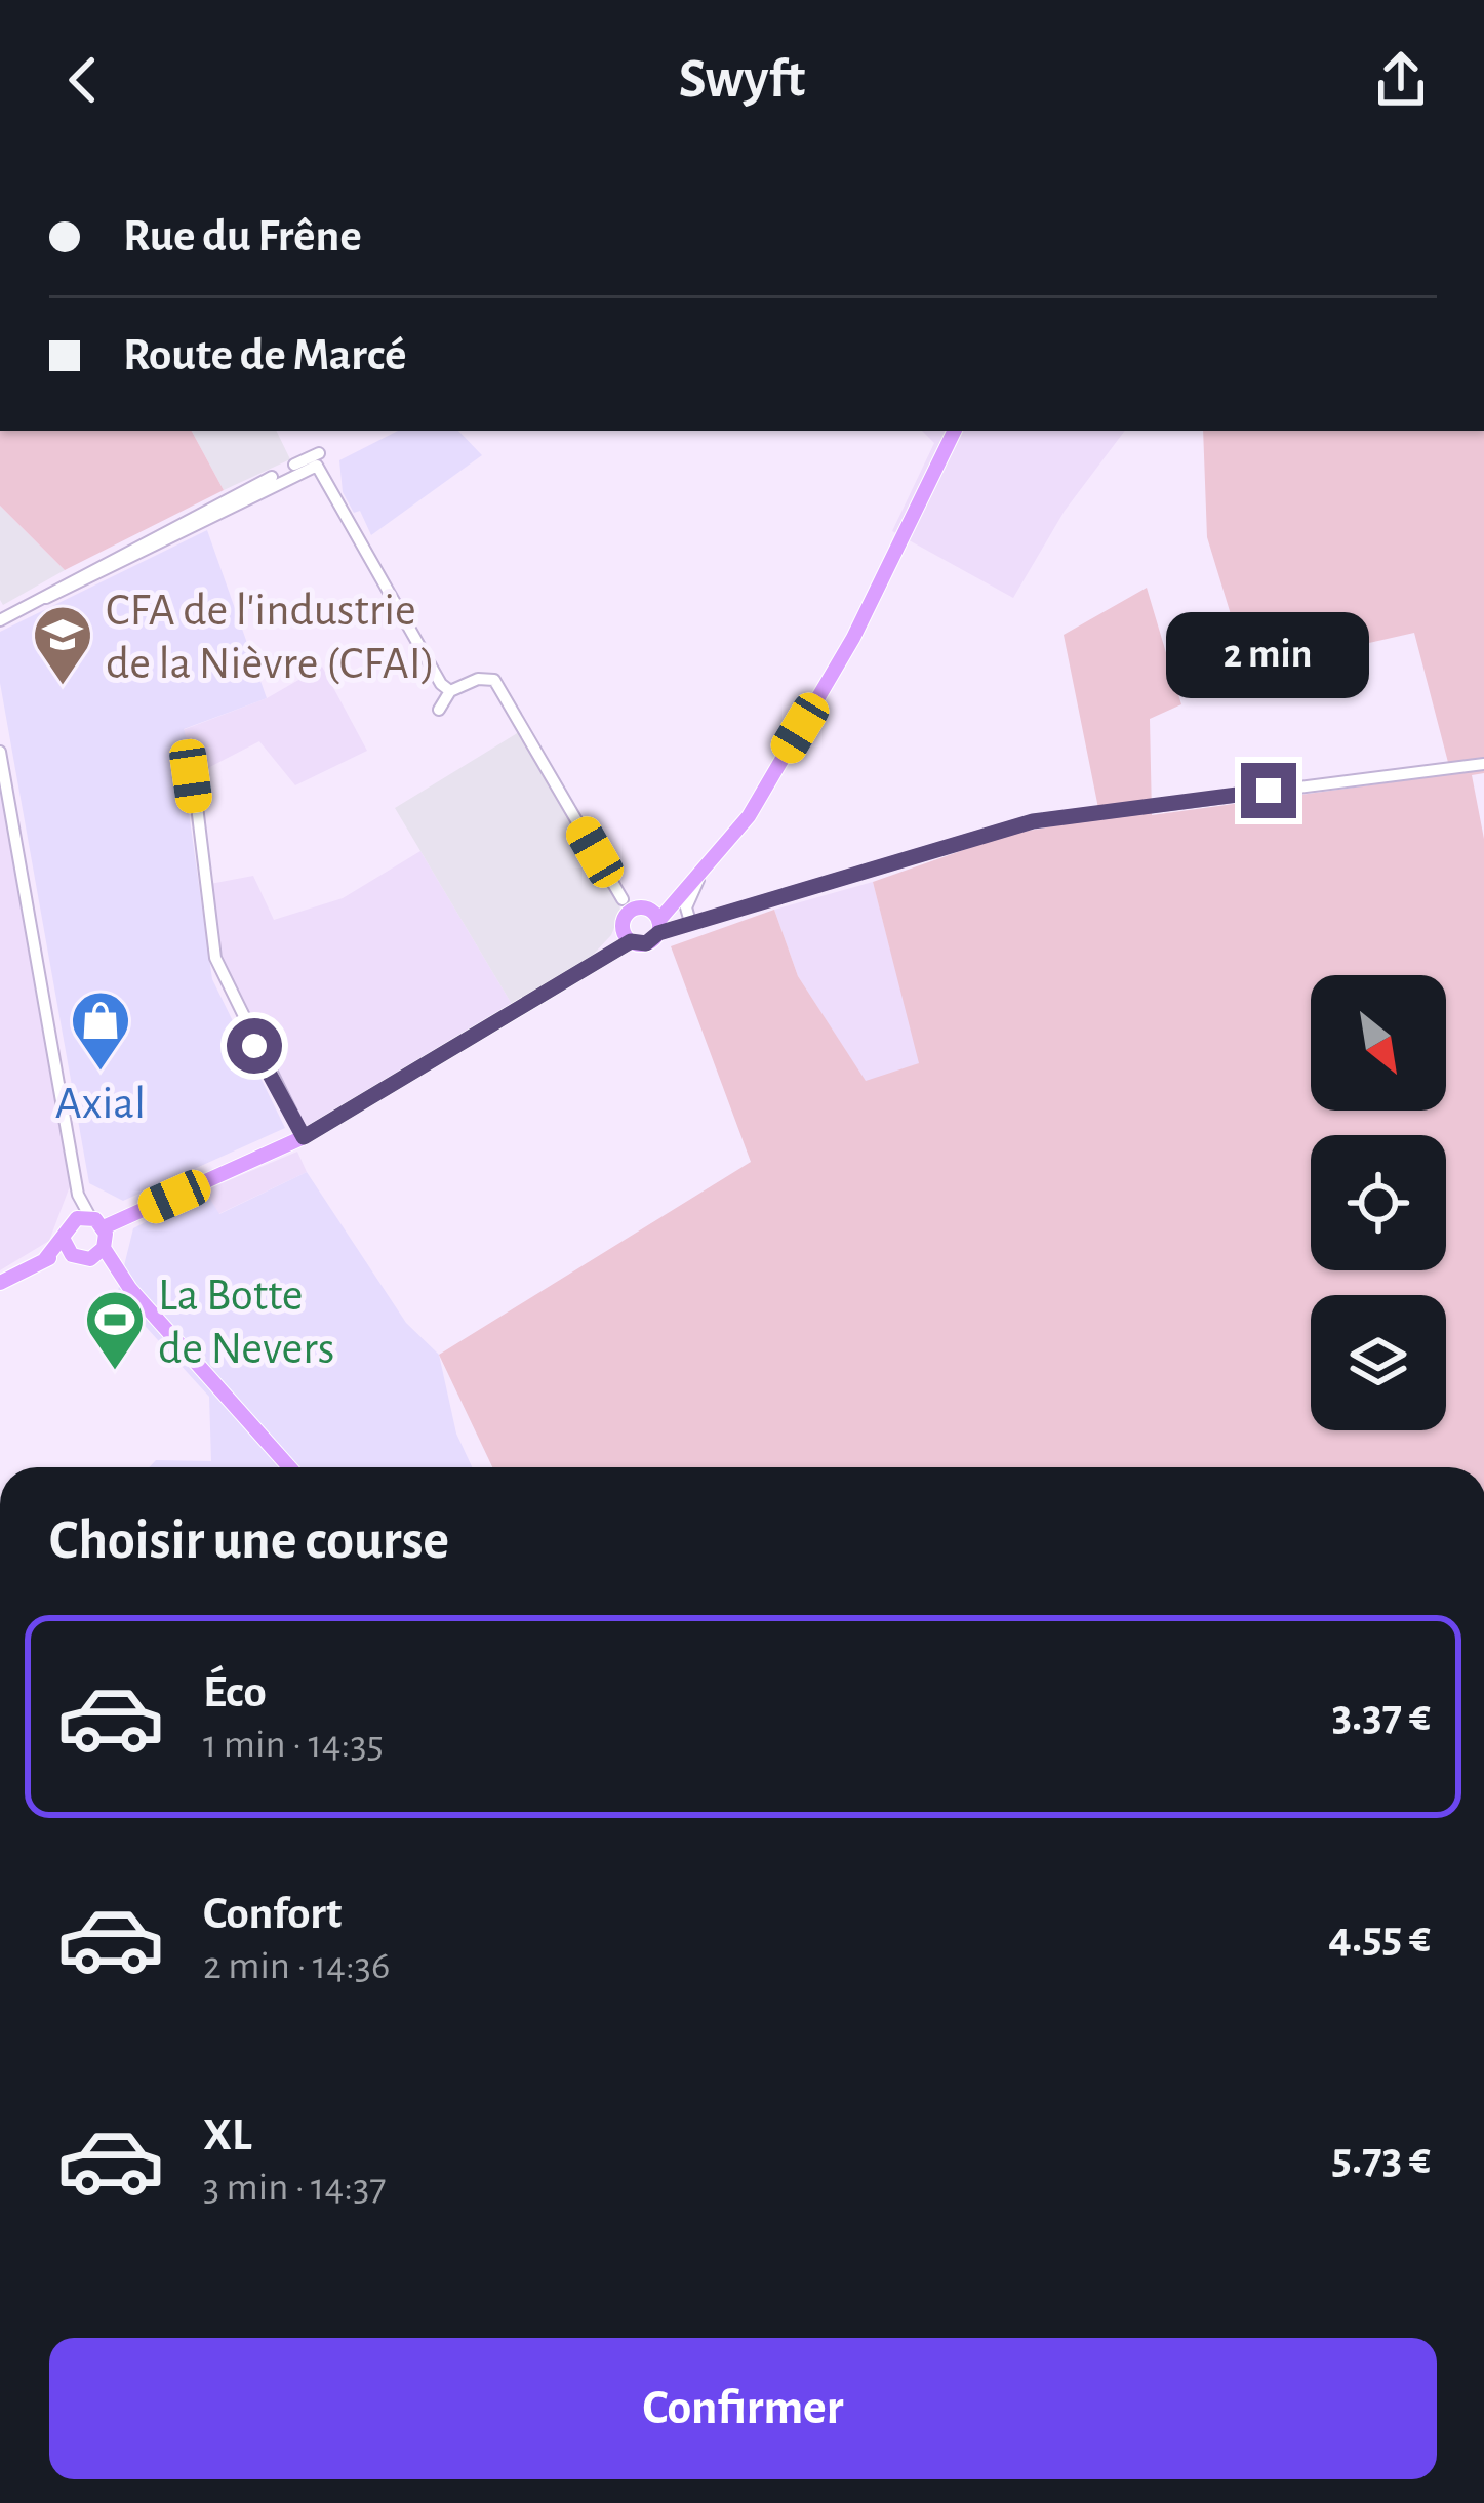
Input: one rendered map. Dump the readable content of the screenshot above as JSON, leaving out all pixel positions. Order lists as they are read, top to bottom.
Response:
{
  "places": {
    "school or university": ["CFA de l'industrie de la Nièvre (CFAI)"],
    "shop": ["Axial"],
    "sports": ["La Botte de Nevers"]
  },
  "north": "bottom right",
  "page": {
    "header": "Swyft",
    "banner": ["Rue du Frêne", "Route de Marcé"],
    "bubble": "2 min",
    "heading": "Choisir une course",
    "list": [
      {
        "name": "Éco",
        "note": "1 min · 14:35",
        "value": "3.37 €"
      },
      {
        "name": "Confort",
        "note": "2 min · 14:36",
        "value": "4.55 €"
      },
      {
        "name": "XL",
        "note": "3 min · 14:37",
        "value": "5.73 €"
      }
    ],
    "buttons": "Confirmer"
  }
}
